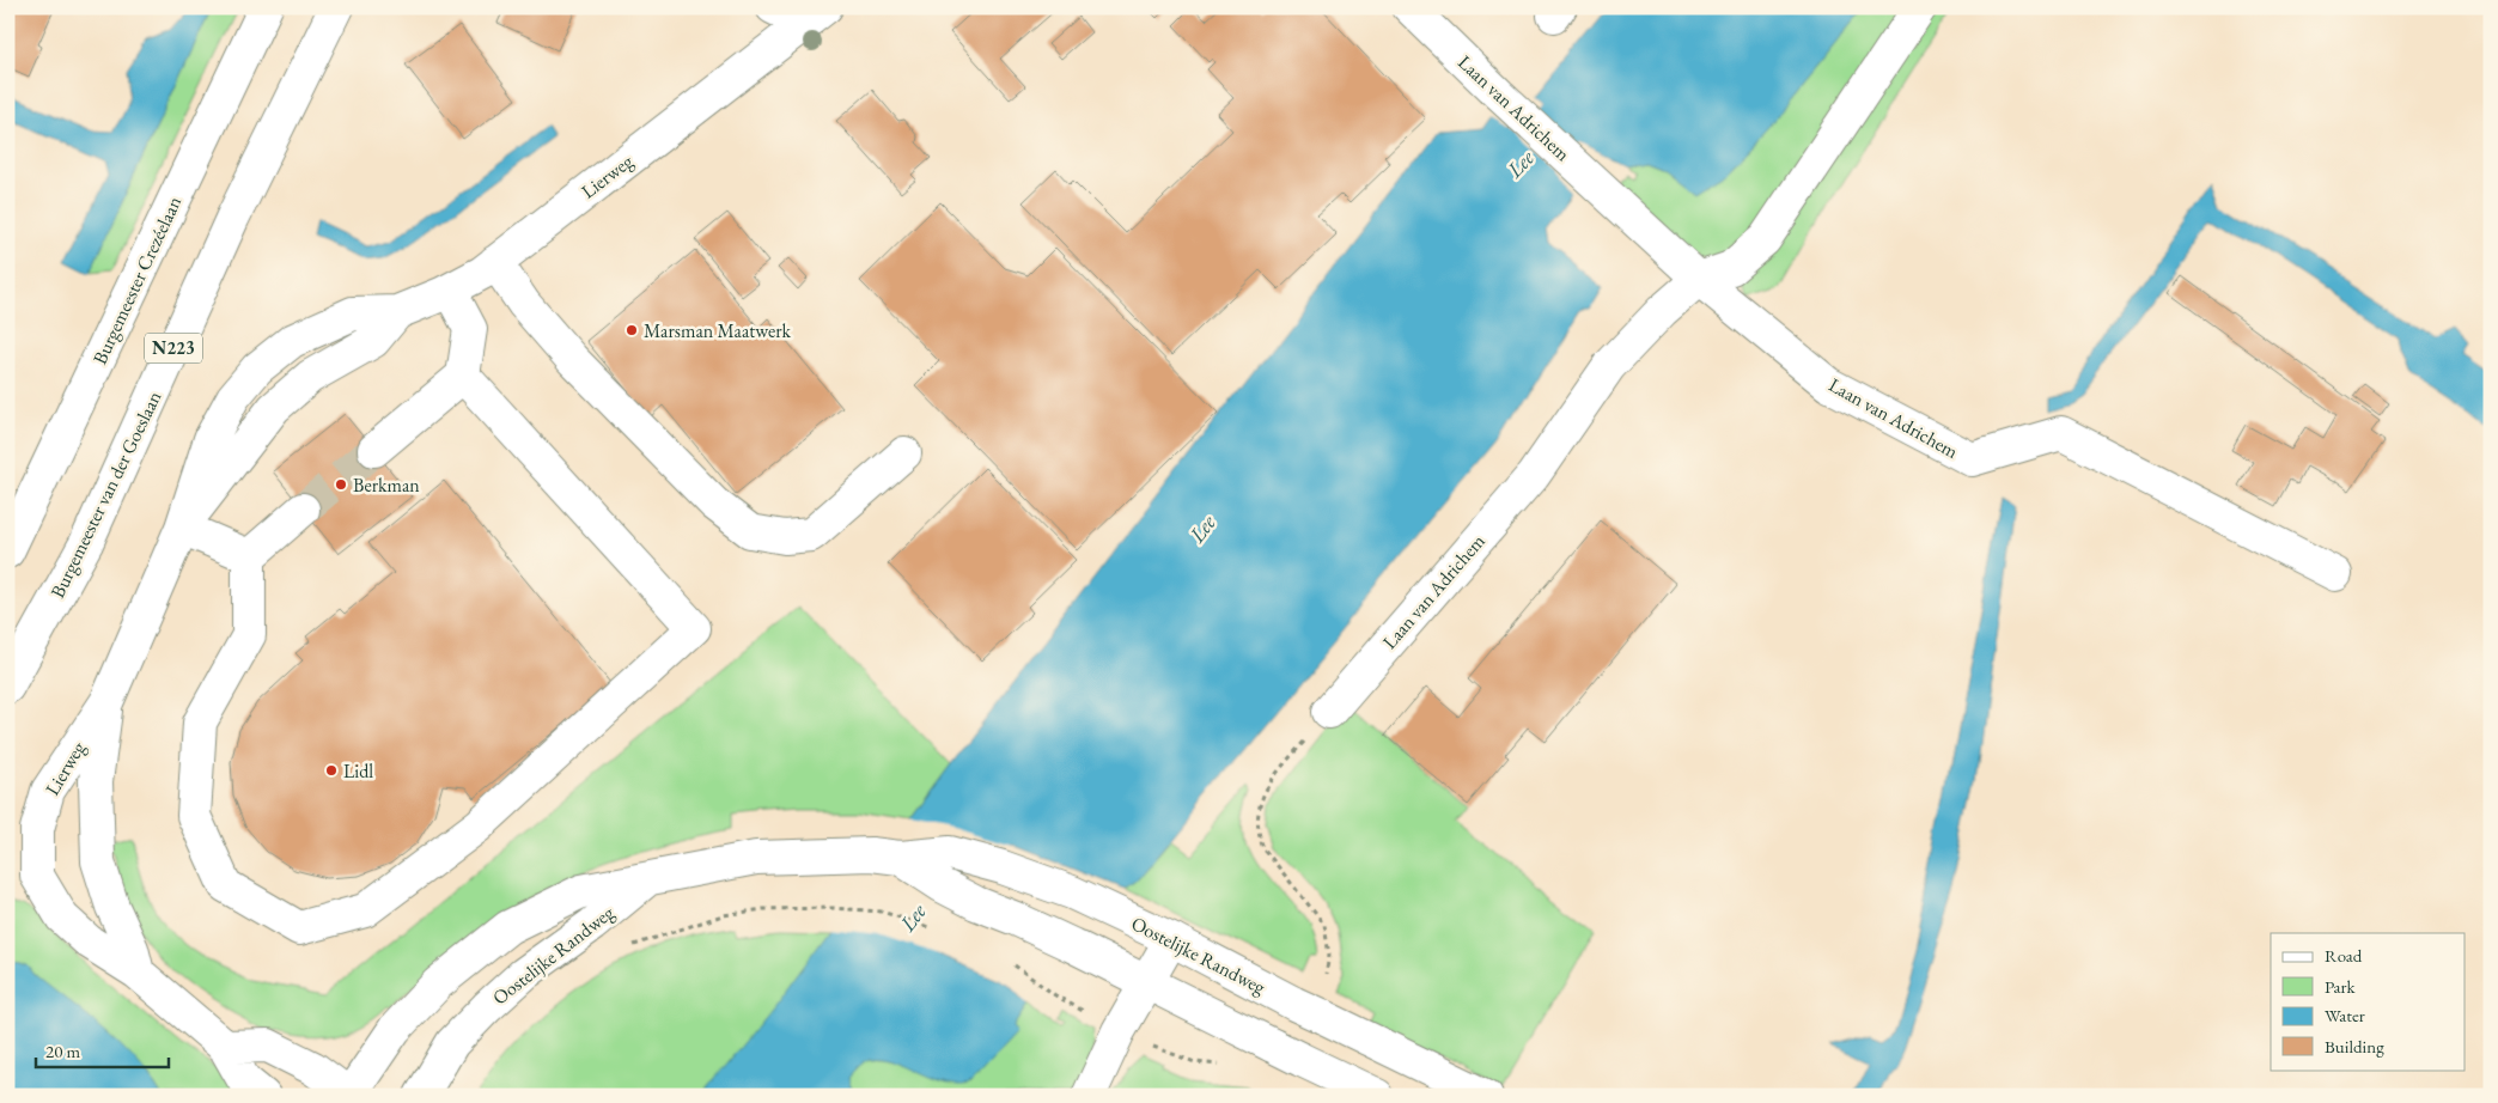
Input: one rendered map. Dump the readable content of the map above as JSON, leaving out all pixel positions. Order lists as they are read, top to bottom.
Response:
{
  "streets": {
    "street": [
      "Laan van Adrichem",
      "Lierweg",
      "Burgemeester Crezéelaan",
      "N223",
      "Burgemeester van der Goeslaan",
      "Oostelijke Randweg"
    ]
  },
  "water": ["Lee"],
  "places": ["Marsman Maatwerk", "Berkman", "Lidl"],
  "legend": [
    "Road",
    "Park",
    "Water",
    "Building"
  ],
  "scale_bar": "20 m"
}
